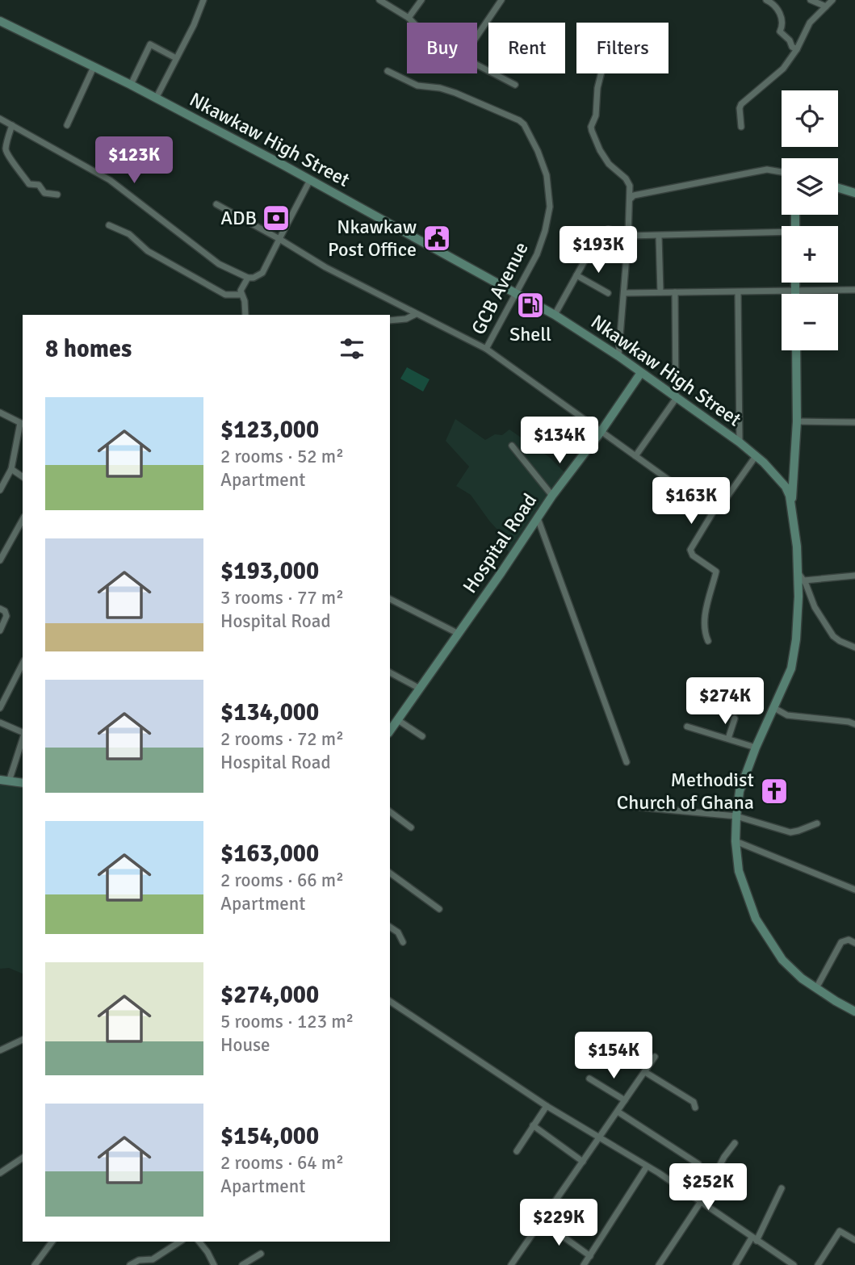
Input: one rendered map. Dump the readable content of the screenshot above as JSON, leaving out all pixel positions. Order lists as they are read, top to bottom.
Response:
{
  "streets": {
    "main road": ["Nkawkaw High Street", "Hospital Road"],
    "street": ["GCB Avenue"]
  },
  "crossings": [
    ["Nkawkaw High Street", "GCB Avenue"],
    ["Nkawkaw High Street", "Hospital Road"]
  ],
  "places": {
    "bank": ["ADB"],
    "public building": ["Nkawkaw Post Office"],
    "fuel station": ["Shell"],
    "church": ["Methodist Church of Ghana"]
  },
  "page": {
    "chip": ["Buy", "Rent", "Filters"],
    "map_buttons": ["+", "−"],
    "price": [
      "$123K",
      "$193K",
      "$134K",
      "$163K",
      "$274K",
      "$154K",
      "$252K",
      "$229K"
    ],
    "heading": "8 homes",
    "list": [
      {
        "name": "$123,000",
        "note": "2 rooms · 52 m² · Apartment"
      },
      {
        "name": "$193,000",
        "note": "3 rooms · 77 m² · Hospital Road"
      },
      {
        "name": "$134,000",
        "note": "2 rooms · 72 m² · Hospital Road"
      },
      {
        "name": "$163,000",
        "note": "2 rooms · 66 m² · Apartment"
      },
      {
        "name": "$274,000",
        "note": "5 rooms · 123 m² · House"
      },
      {
        "name": "$154,000",
        "note": "2 rooms · 64 m² · Apartment"
      }
    ]
  }
}
